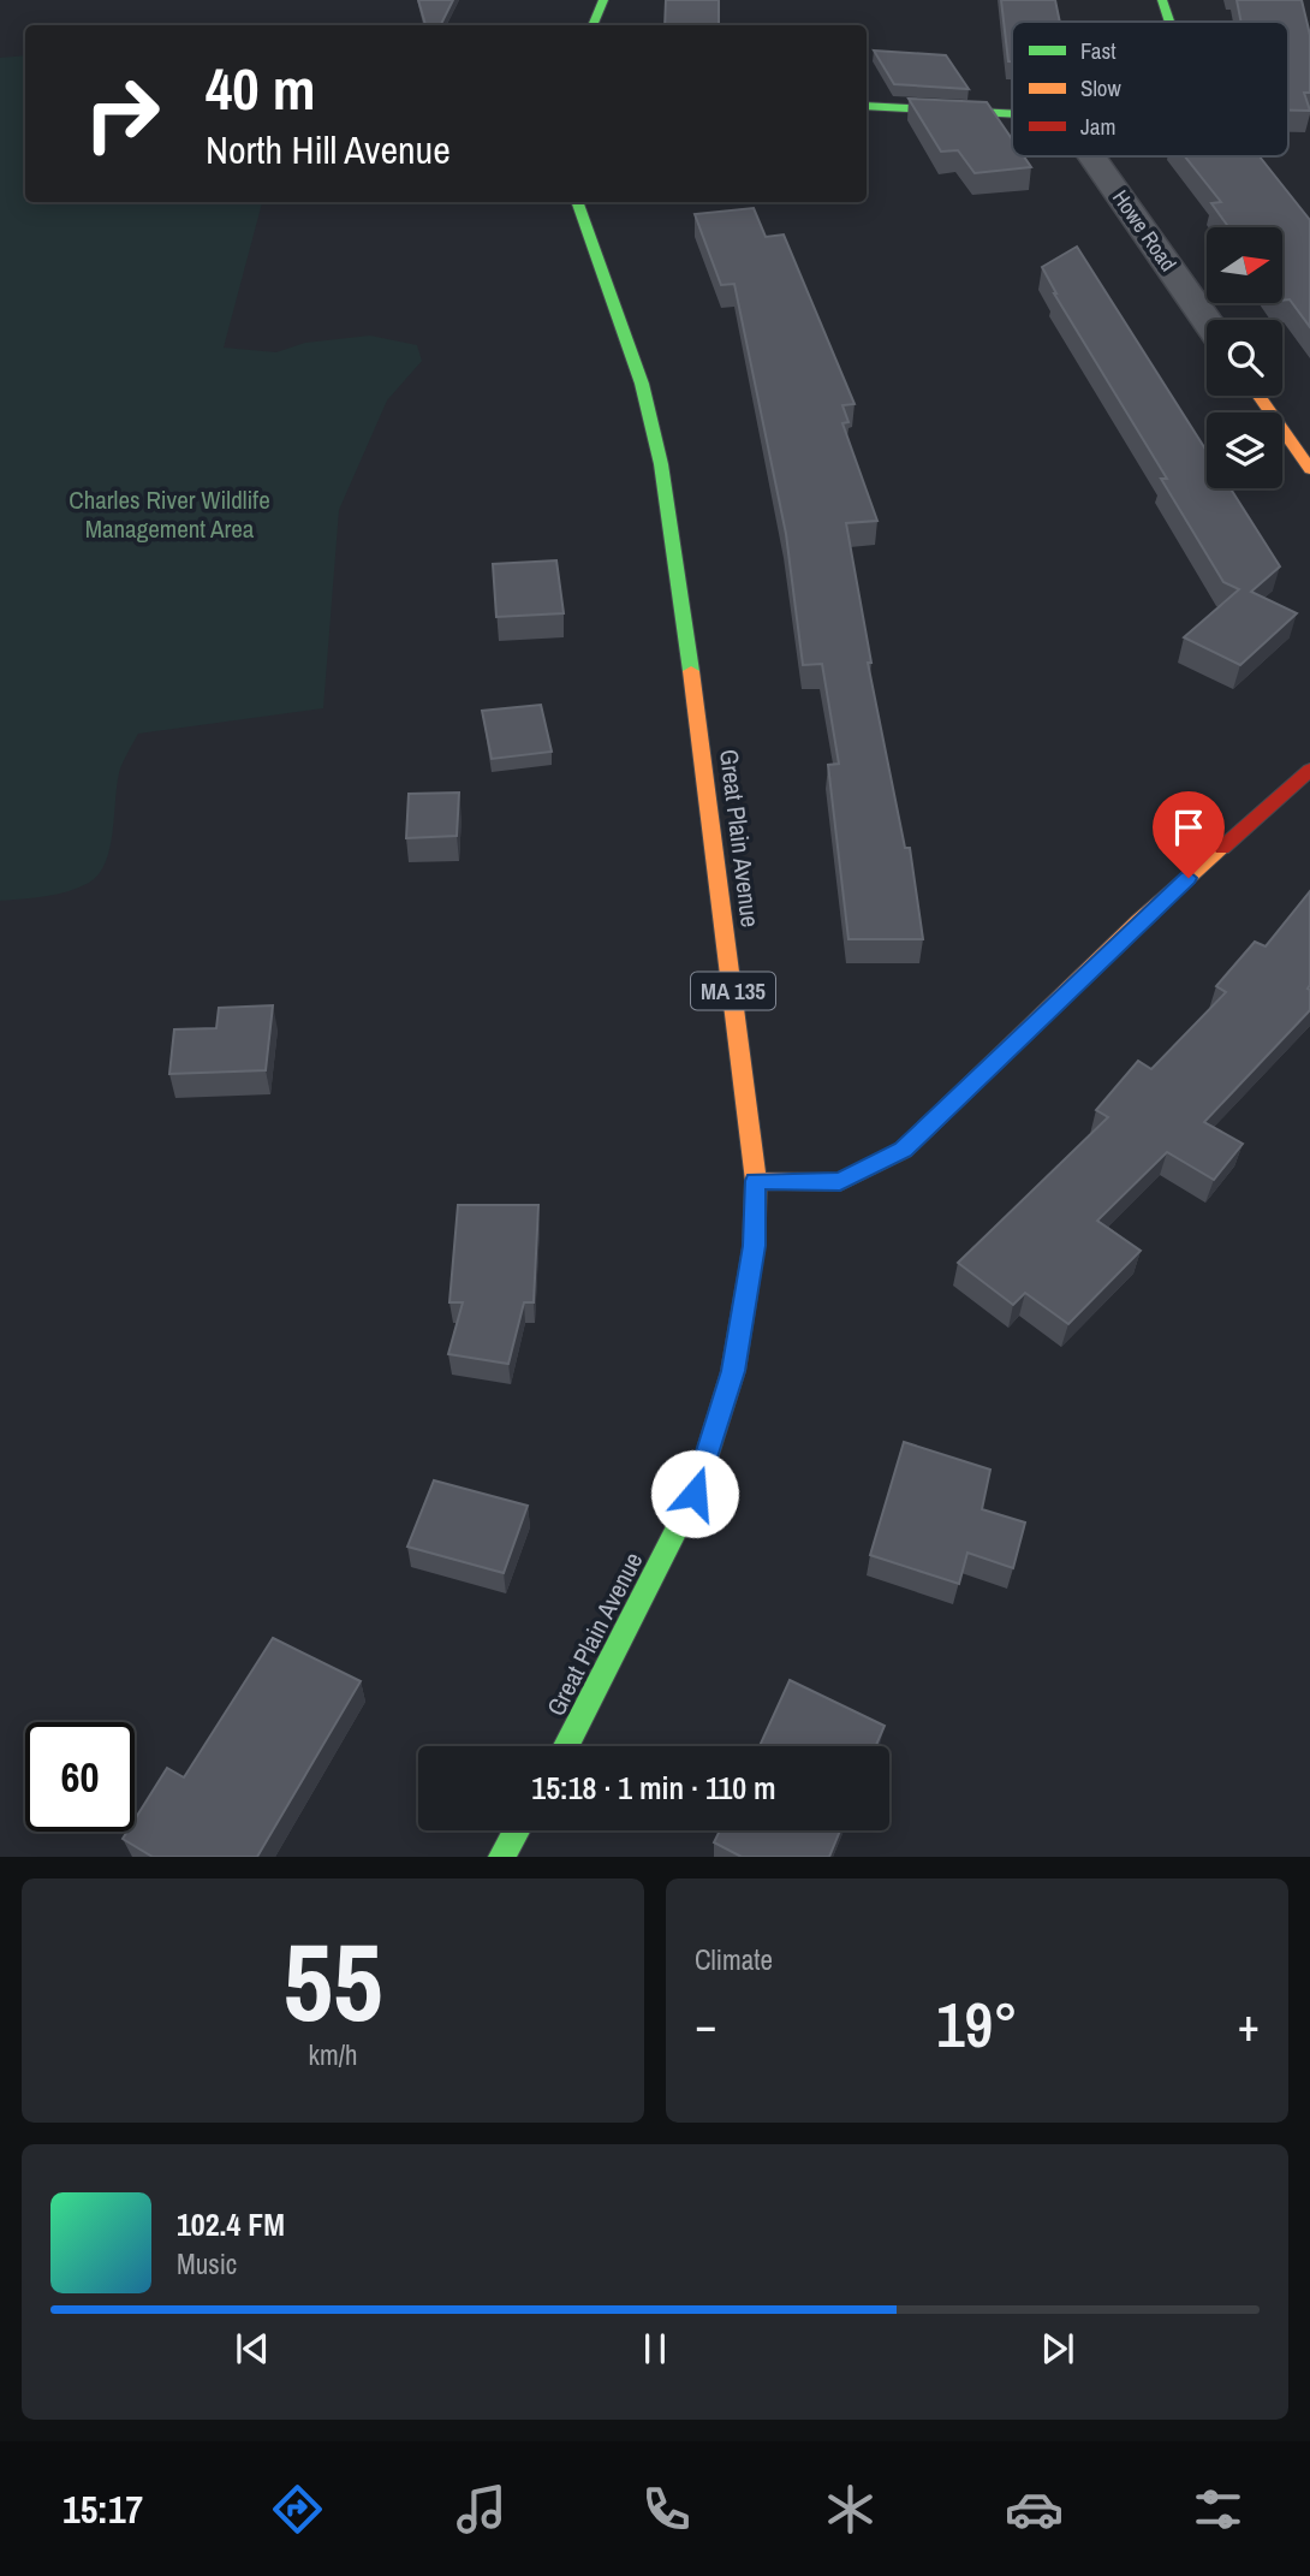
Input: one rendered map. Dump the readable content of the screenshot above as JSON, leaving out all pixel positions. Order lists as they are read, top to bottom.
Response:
{
  "streets": {
    "main road": ["Great Plain Avenue", "MA 135"],
    "street": ["Howe Road"]
  },
  "parks": ["Charles River Wildlife Management Area"],
  "legend": ["Fast", "Slow", "Jam"],
  "north": "right",
  "page": {
    "turn": ["40 m", "North Hill Avenue"],
    "limit": "60",
    "trip": "15:18 · 1 min · 110 m",
    "tile": [
      ["55", "km/h"],
      "Climate"
    ],
    "heat": ["−", "19°", "+"],
    "song": ["102.4 FM", "Music"],
    "tabs": "15:17"
  }
}
